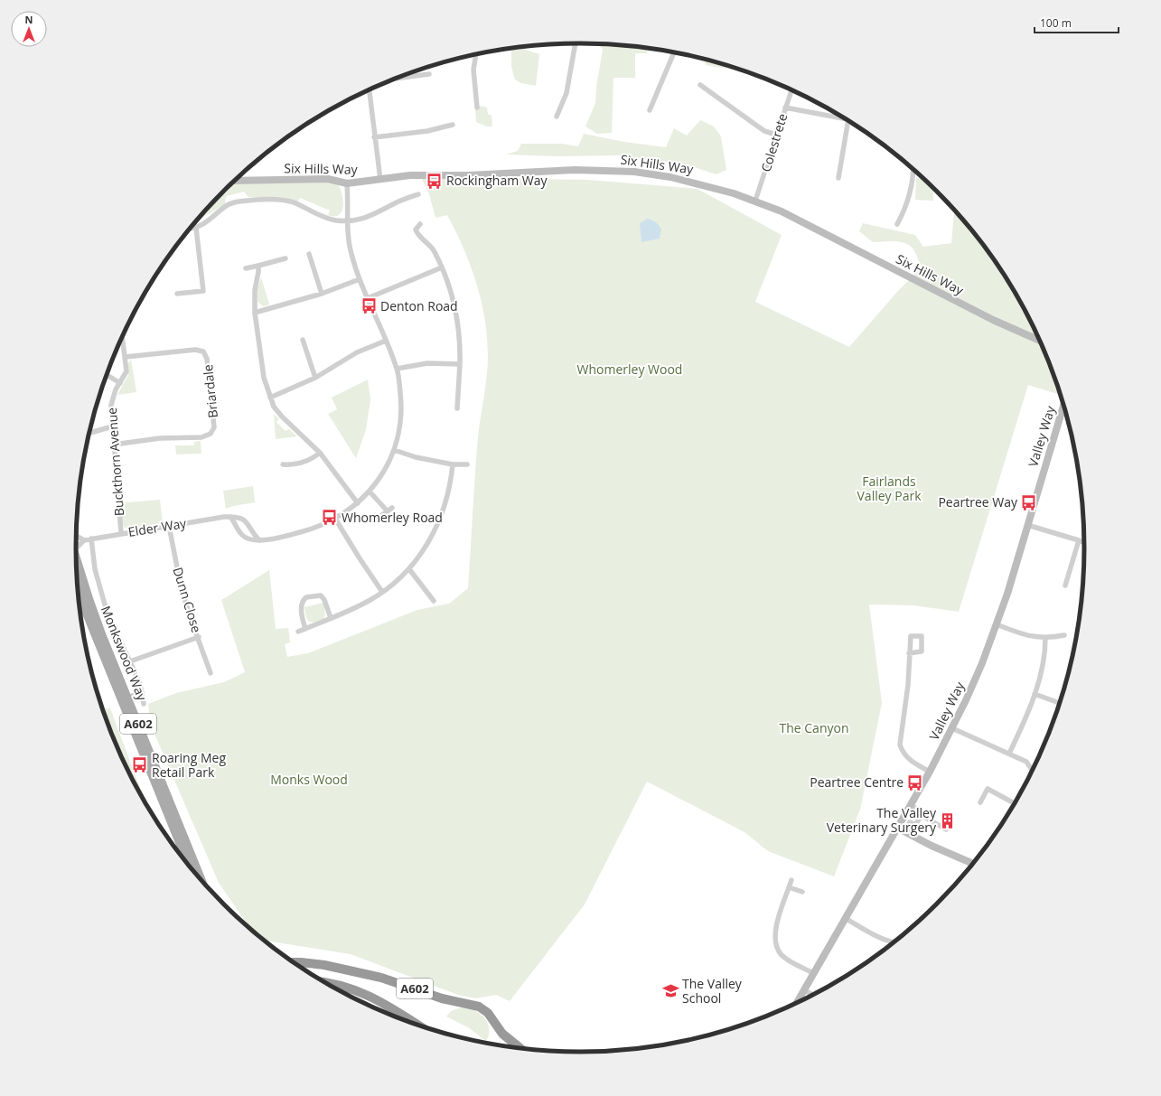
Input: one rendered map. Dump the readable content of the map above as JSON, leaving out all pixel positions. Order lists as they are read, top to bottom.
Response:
{
  "streets": {
    "highway": ["A602"],
    "main road": ["Monkswood Way"],
    "street": [
      "Colestrete",
      "Six Hills Way",
      "Briardale",
      "Valley Way",
      "Buckthorn Avenue",
      "Elder Way",
      "Dunn Close"
    ]
  },
  "crossings": [
    ["Colestrete", "Six Hills Way"],
    ["Briardale", "Buckthorn Avenue"],
    ["Buckthorn Avenue", "Elder Way"],
    ["Elder Way", "Dunn Close"]
  ],
  "parks": [
    "Whomerley Wood",
    "Fairlands Valley Park",
    "The Canyon",
    "Monks Wood"
  ],
  "places": {
    "bus stop": [
      "Rockingham Way",
      "Denton Road",
      "Peartree Way",
      "Whomerley Road",
      "Roaring Meg Retail Park",
      "Peartree Centre"
    ],
    "building": ["The Valley Veterinary Surgery"],
    "school or university": ["The Valley School"]
  },
  "scale_bar": "100 m",
  "north": "top"
}
